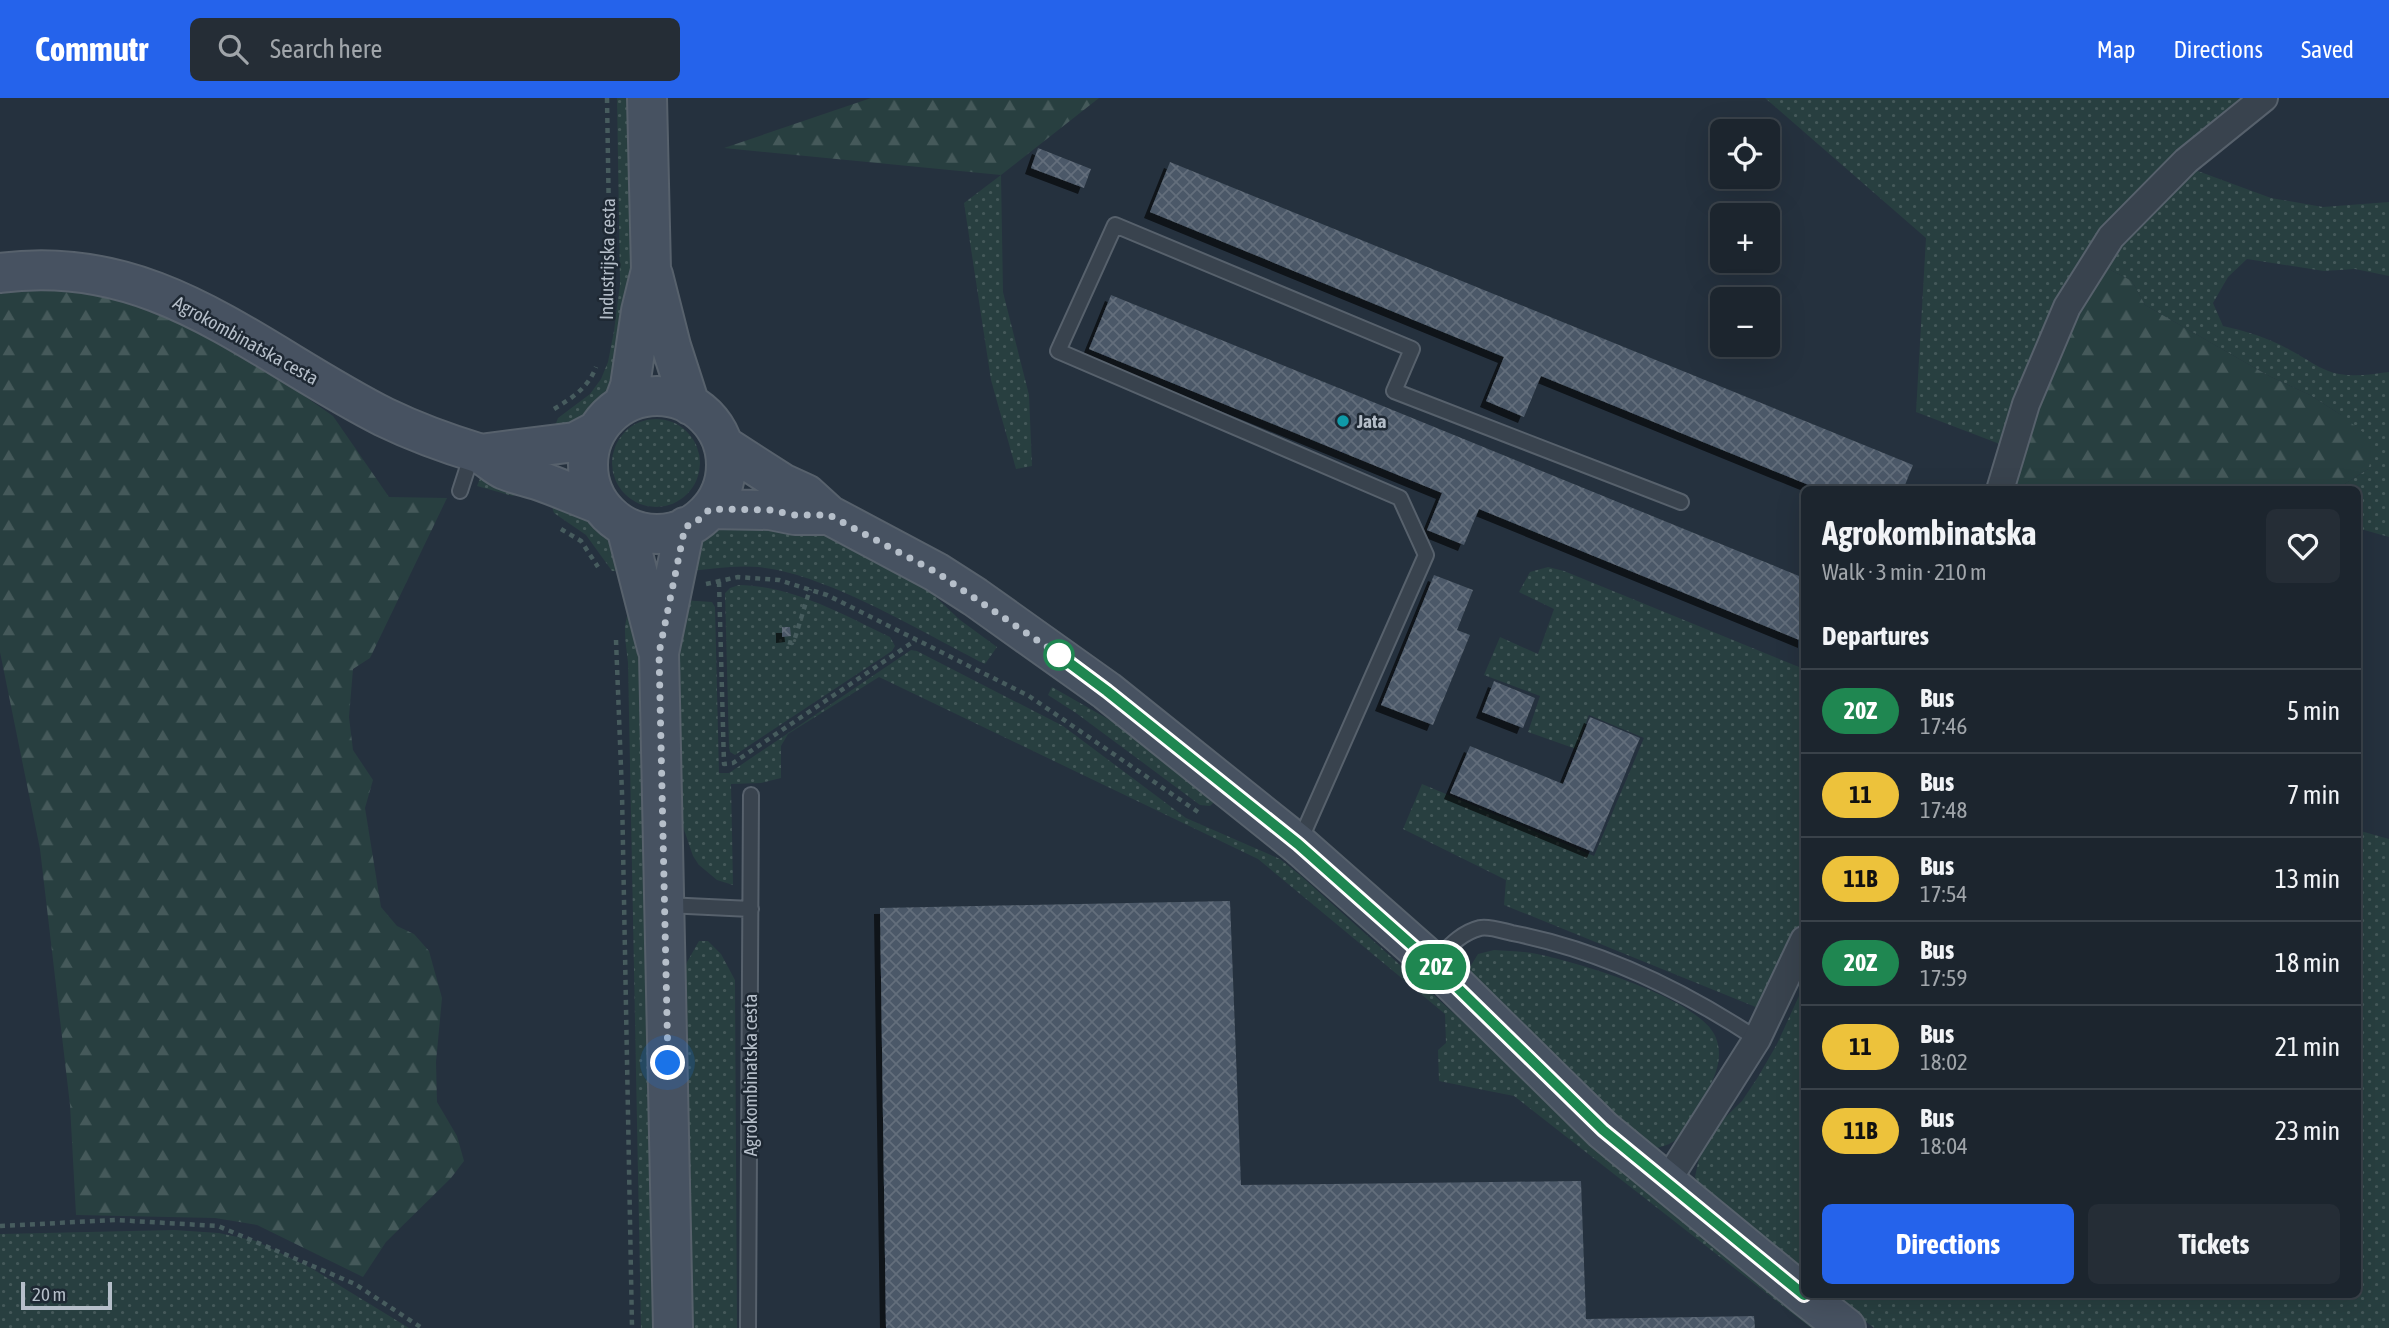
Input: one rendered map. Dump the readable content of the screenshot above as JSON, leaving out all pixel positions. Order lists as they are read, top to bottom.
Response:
{
  "streets": {
    "street": ["Industrijska cesta", "Agrokombinatska cesta"]
  },
  "crossings": [
    ["Industrijska cesta", "Agrokombinatska cesta"]
  ],
  "places": ["Jata"],
  "lines": ["bus line 20Z"],
  "scale_bar": "20 m",
  "page": {
    "header": "Commutr",
    "search": "Search here",
    "nav": ["Map", "Directions", "Saved"],
    "on_map": "20Z",
    "map_buttons": ["+", "−"],
    "heading": [
      ["Agrokombinatska", "Walk · 3 min · 210 m"],
      "Departures"
    ],
    "list": [
      {
        "mark": "20Z",
        "name": "Bus",
        "note": "17:46",
        "value": "5 min"
      },
      {
        "mark": "11",
        "name": "Bus",
        "note": "17:48",
        "value": "7 min"
      },
      {
        "mark": "11B",
        "name": "Bus",
        "note": "17:54",
        "value": "13 min"
      },
      {
        "mark": "20Z",
        "name": "Bus",
        "note": "17:59",
        "value": "18 min"
      },
      {
        "mark": "11",
        "name": "Bus",
        "note": "18:02",
        "value": "21 min"
      },
      {
        "mark": "11B",
        "name": "Bus",
        "note": "18:04",
        "value": "23 min"
      }
    ],
    "buttons": ["Directions", "Tickets"],
    "scale": "20 m"
  }
}
